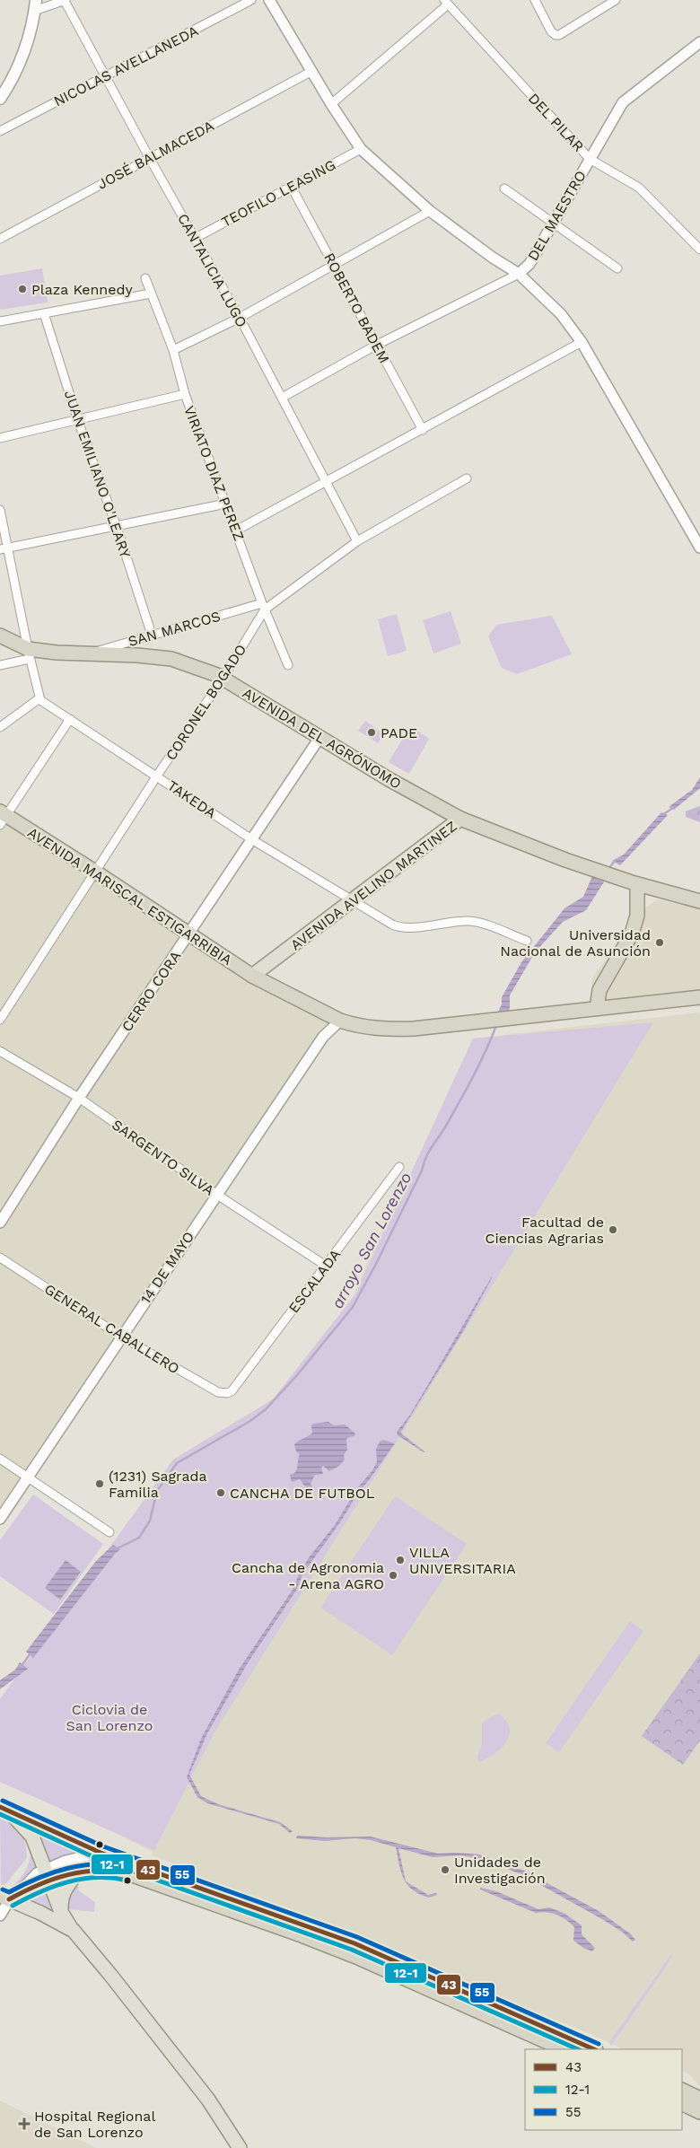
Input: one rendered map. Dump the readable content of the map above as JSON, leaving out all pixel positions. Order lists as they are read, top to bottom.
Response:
{
  "streets": {
    "highway": ["AVENIDA DEL AGRÓNOMO", "AVENIDA MARISCAL ESTIGARRIBIA"],
    "main road": ["AVENIDA AVELINO MARTINEZ"],
    "street": [
      "NICOLAS AVELLANEDA",
      "DEL PILAR",
      "JOSÉ BALMACEDA",
      "TEOFILO LEASING",
      "DEL MAESTRO",
      "CANTALICIA LUGO",
      "ROBERTO BADEM",
      "VIRIATO DIAZ PEREZ",
      "JUAN EMILIANO O'LEARY",
      "SAN MARCOS",
      "CORONEL BOGADO",
      "TAKEDA",
      "CERRO CORA",
      "SARGENTO SILVA",
      "14 DE MAYO",
      "ESCALADA",
      "GENERAL CABALLERO"
    ]
  },
  "crossings": [
    ["NICOLAS AVELLANEDA", "CANTALICIA LUGO"],
    ["DEL PILAR", "DEL MAESTRO"],
    ["JOSÉ BALMACEDA", "CANTALICIA LUGO"],
    ["TEOFILO LEASING", "CANTALICIA LUGO"],
    ["TEOFILO LEASING", "ROBERTO BADEM"],
    ["DEL MAESTRO", "CANTALICIA LUGO"],
    ["DEL MAESTRO", "ROBERTO BADEM"],
    ["CANTALICIA LUGO", "CORONEL BOGADO"],
    ["VIRIATO DIAZ PEREZ", "SAN MARCOS"],
    ["VIRIATO DIAZ PEREZ", "CORONEL BOGADO"],
    ["JUAN EMILIANO O'LEARY", "SAN MARCOS"],
    ["SAN MARCOS", "CORONEL BOGADO"],
    ["SAN MARCOS", "AVENIDA DEL AGRÓNOMO"],
    ["CORONEL BOGADO", "AVENIDA DEL AGRÓNOMO"],
    ["CORONEL BOGADO", "TAKEDA"],
    ["CORONEL BOGADO", "AVENIDA MARISCAL ESTIGARRIBIA"],
    ["AVENIDA DEL AGRÓNOMO", "AVENIDA AVELINO MARTINEZ"],
    ["AVENIDA DEL AGRÓNOMO", "CERRO CORA"],
    ["TAKEDA", "AVENIDA AVELINO MARTINEZ"],
    ["TAKEDA", "CERRO CORA"],
    ["AVENIDA AVELINO MARTINEZ", "AVENIDA MARISCAL ESTIGARRIBIA"],
    ["AVENIDA MARISCAL ESTIGARRIBIA", "CERRO CORA"],
    ["AVENIDA MARISCAL ESTIGARRIBIA", "14 DE MAYO"],
    ["CERRO CORA", "SARGENTO SILVA"],
    ["SARGENTO SILVA", "14 DE MAYO"],
    ["SARGENTO SILVA", "ESCALADA"],
    ["14 DE MAYO", "GENERAL CABALLERO"],
    ["ESCALADA", "GENERAL CABALLERO"]
  ],
  "water": ["arroyo San Lorenzo"],
  "parks": ["Ciclovia de San Lorenzo"],
  "places": {
    "other": [
      "Plaza Kennedy",
      "PADE",
      "Universidad Nacional de Asunción",
      "Facultad de Ciencias Agrarias",
      "(1231) Sagrada Familia",
      "CANCHA DE FUTBOL",
      "VILLA UNIVERSITARIA",
      "Cancha de Agronomia - Arena AGRO",
      "Unidades de Investigación"
    ],
    "health": ["Hospital Regional de San Lorenzo"]
  },
  "lines": ["transit line 55", "transit line 43", "transit line 12-1"],
  "legend": ["43", "12-1", "55"]
}
